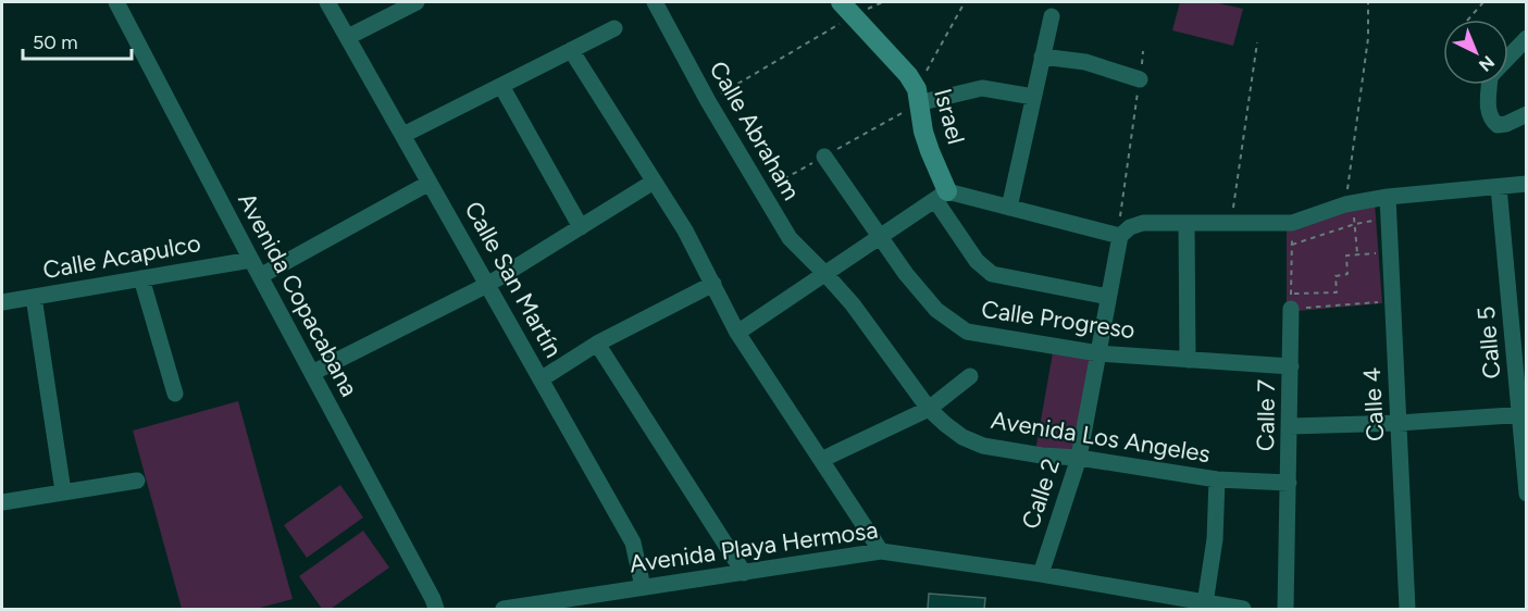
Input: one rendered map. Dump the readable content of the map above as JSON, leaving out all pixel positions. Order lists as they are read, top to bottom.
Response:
{
  "streets": {
    "street": [
      "Israel",
      "Calle Abraham",
      "Calle Acapulco",
      "Calle San Martín",
      "Avenida Copacabana",
      "Calle Progreso",
      "Calle 5",
      "Calle 4",
      "Calle 7",
      "Avenida Los Angeles",
      "Calle 2",
      "Avenida Playa Hermosa"
    ]
  },
  "crossings": [
    ["Calle Abraham", "Avenida Los Angeles"],
    ["Calle Acapulco", "Avenida Copacabana"],
    ["Calle San Martín", "Avenida Playa Hermosa"],
    ["Calle Progreso", "Calle 7"],
    ["Calle Progreso", "Calle 2"],
    ["Calle 7", "Avenida Los Angeles"],
    ["Avenida Los Angeles", "Calle 2"],
    ["Calle 2", "Avenida Playa Hermosa"]
  ],
  "scale_bar": "50 m",
  "north": "bottom right"
}
